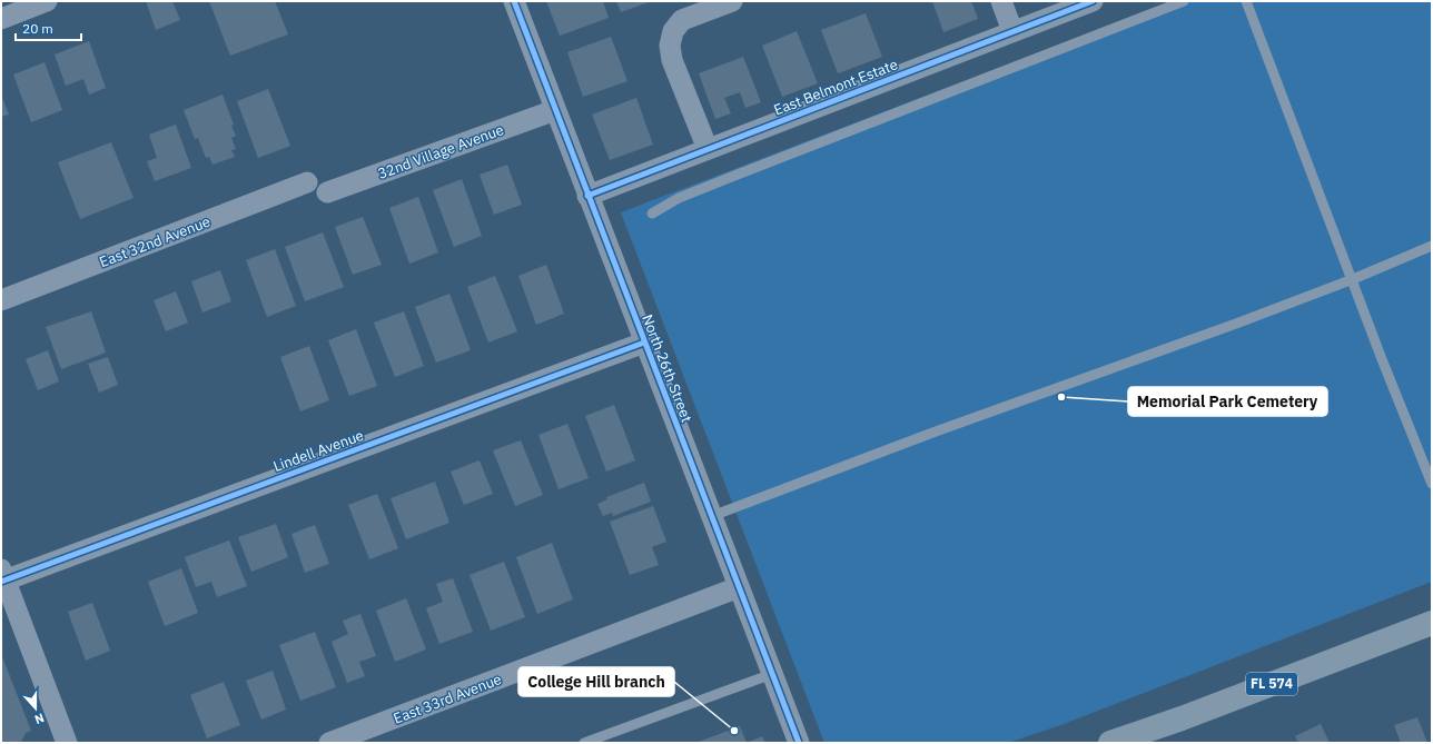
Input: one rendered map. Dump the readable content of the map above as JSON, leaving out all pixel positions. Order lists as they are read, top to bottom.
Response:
{
  "streets": {
    "main road": ["FL 574"],
    "street": [
      "East Belmont Estate",
      "32nd Village Avenue",
      "East 32nd Avenue",
      "North 26th Street",
      "Lindell Avenue",
      "East 33rd Avenue"
    ]
  },
  "crossings": [
    ["East Belmont Estate", "North 26th Street"],
    ["32nd Village Avenue", "North 26th Street"],
    ["North 26th Street", "Lindell Avenue"],
    ["North 26th Street", "East 33rd Avenue"]
  ],
  "places": ["Memorial Park Cemetery", "College Hill branch"],
  "scale_bar": "20 m",
  "north": "bottom"
}
